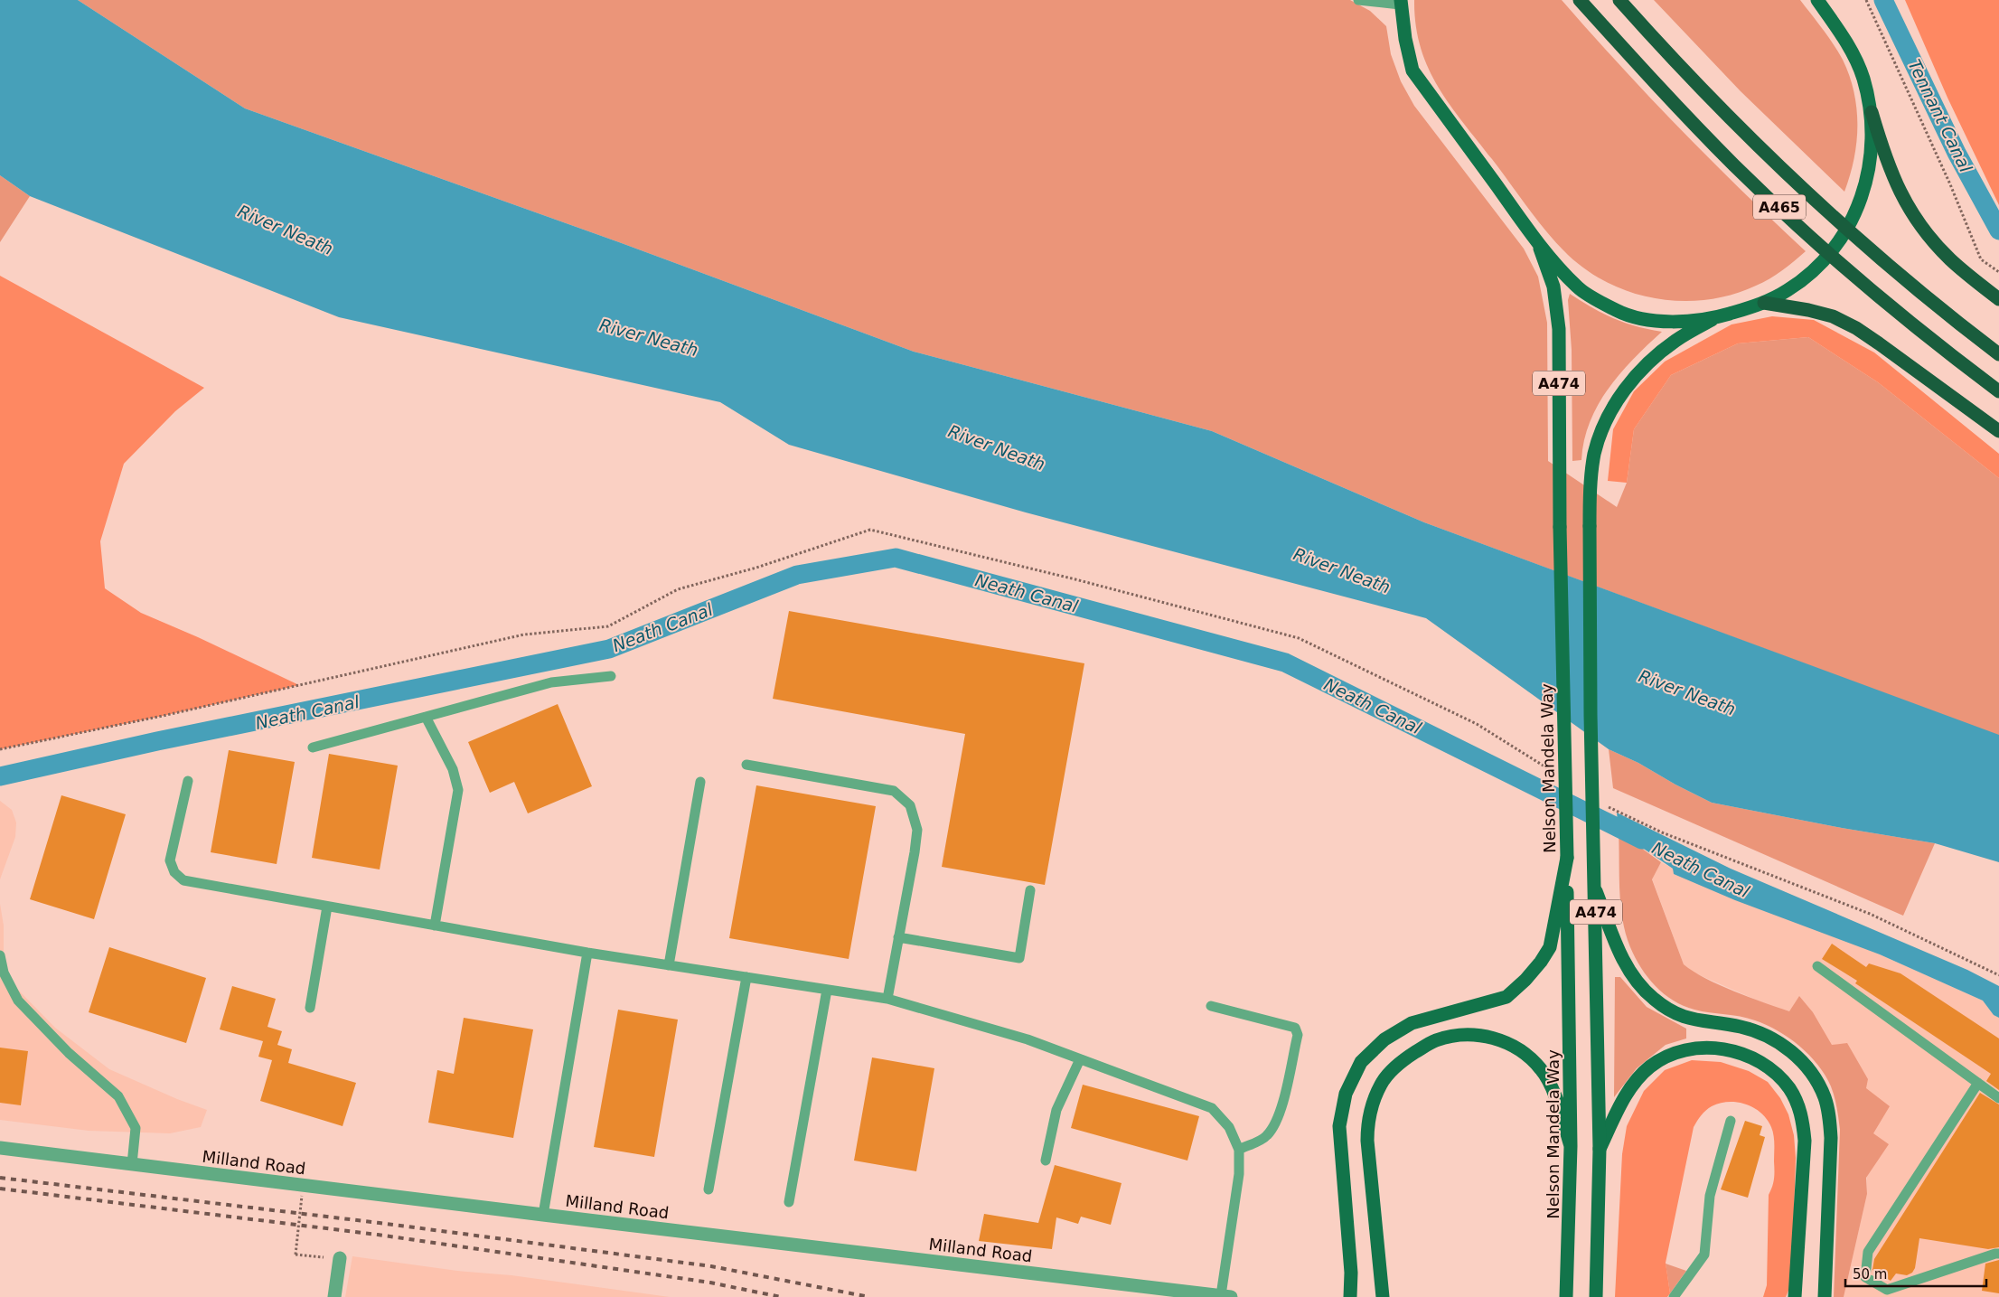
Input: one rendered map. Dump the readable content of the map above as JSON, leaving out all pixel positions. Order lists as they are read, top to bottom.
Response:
{
  "streets": {
    "highway": ["A465"],
    "main road": ["A474", "Nelson Mandela Way"],
    "street": ["Milland Road"]
  },
  "water": ["Tennant Canal", "River Neath", "Neath Canal"],
  "scale_bar": "50 m"
}
